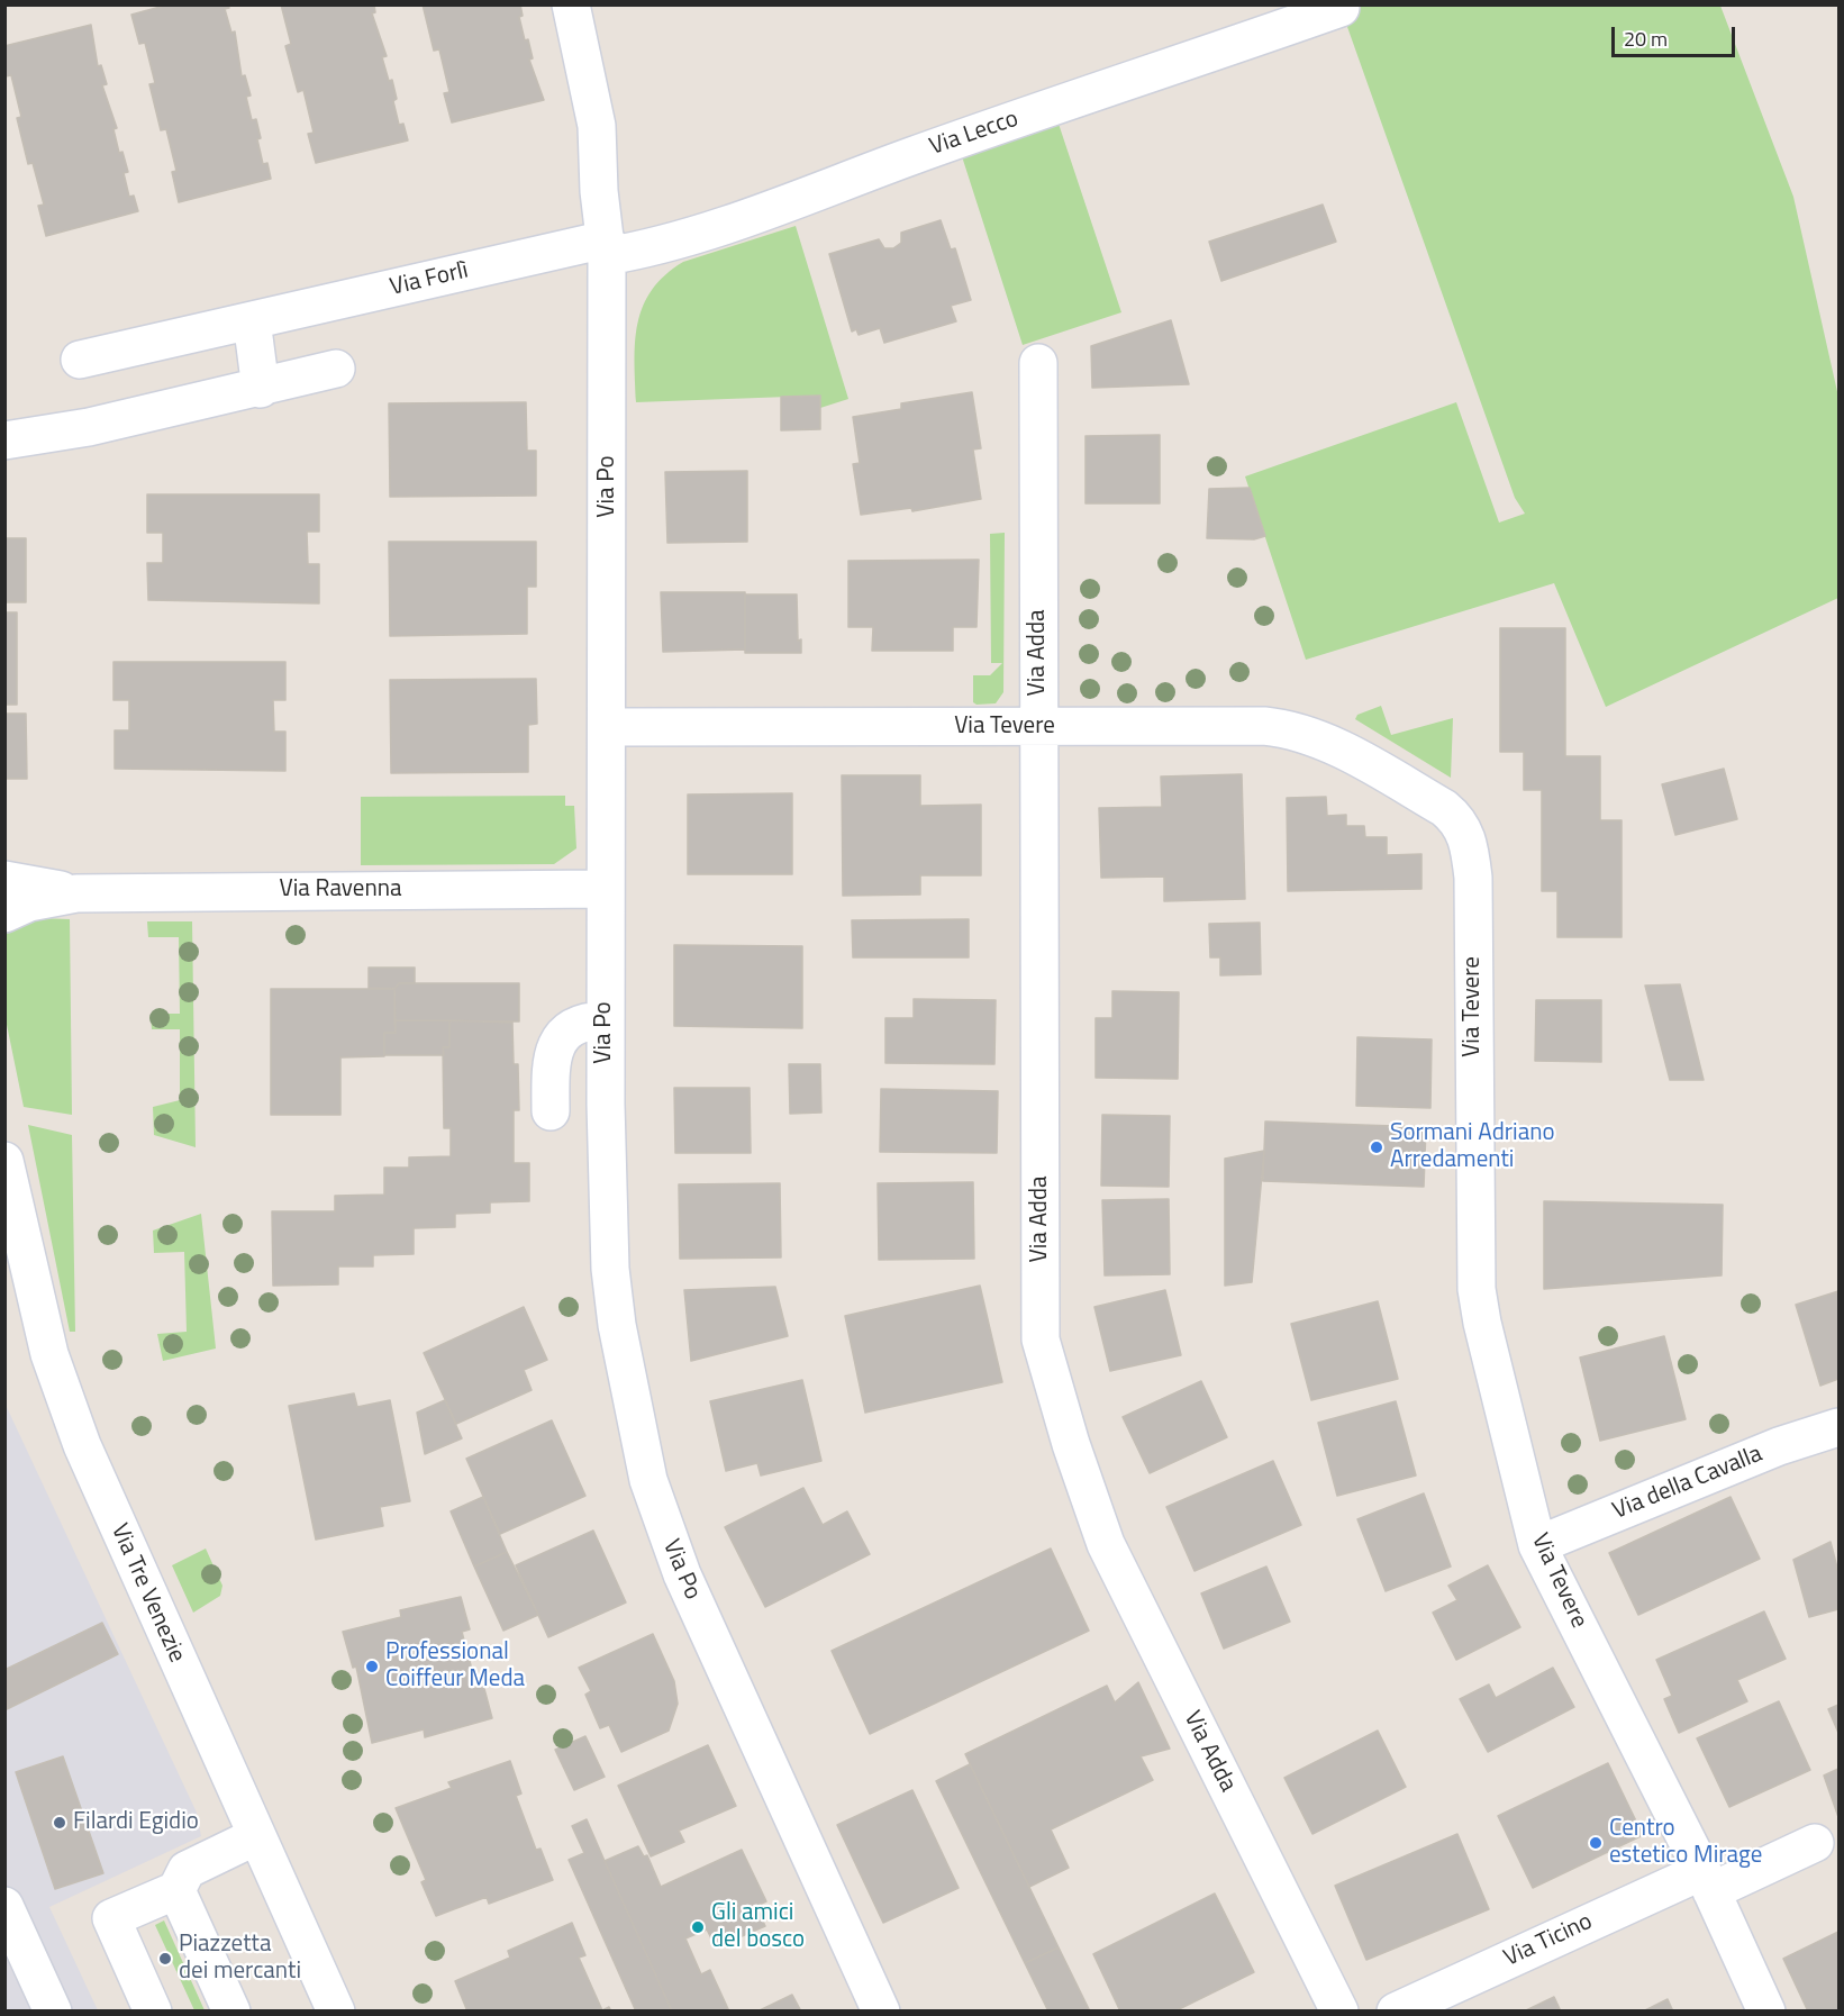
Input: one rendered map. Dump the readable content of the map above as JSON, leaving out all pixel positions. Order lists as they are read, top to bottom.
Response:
{
  "streets": {
    "street": [
      "Via Lecco",
      "Via Forlì",
      "Via Po",
      "Via Adda",
      "Via Tevere",
      "Via Ravenna",
      "Via della Cavalla",
      "Via Tre Venezie",
      "Via Ticino"
    ]
  },
  "crossings": [
    ["Via Lecco", "Via Forlì"],
    ["Via Lecco", "Via Po"],
    ["Via Forlì", "Via Po"],
    ["Via Po", "Via Tevere"],
    ["Via Po", "Via Ravenna"],
    ["Via Adda", "Via Tevere"],
    ["Via Tevere", "Via della Cavalla"],
    ["Via Tevere", "Via Ticino"]
  ],
  "places": [
    "Sormani Adriano Arredamenti",
    "Professional Coiffeur Meda",
    "Filardi Egidio",
    "Centro estetico Mirage",
    "Gli amici del bosco",
    "Piazzetta dei mercanti"
  ],
  "scale_bar": "20 m"
}
